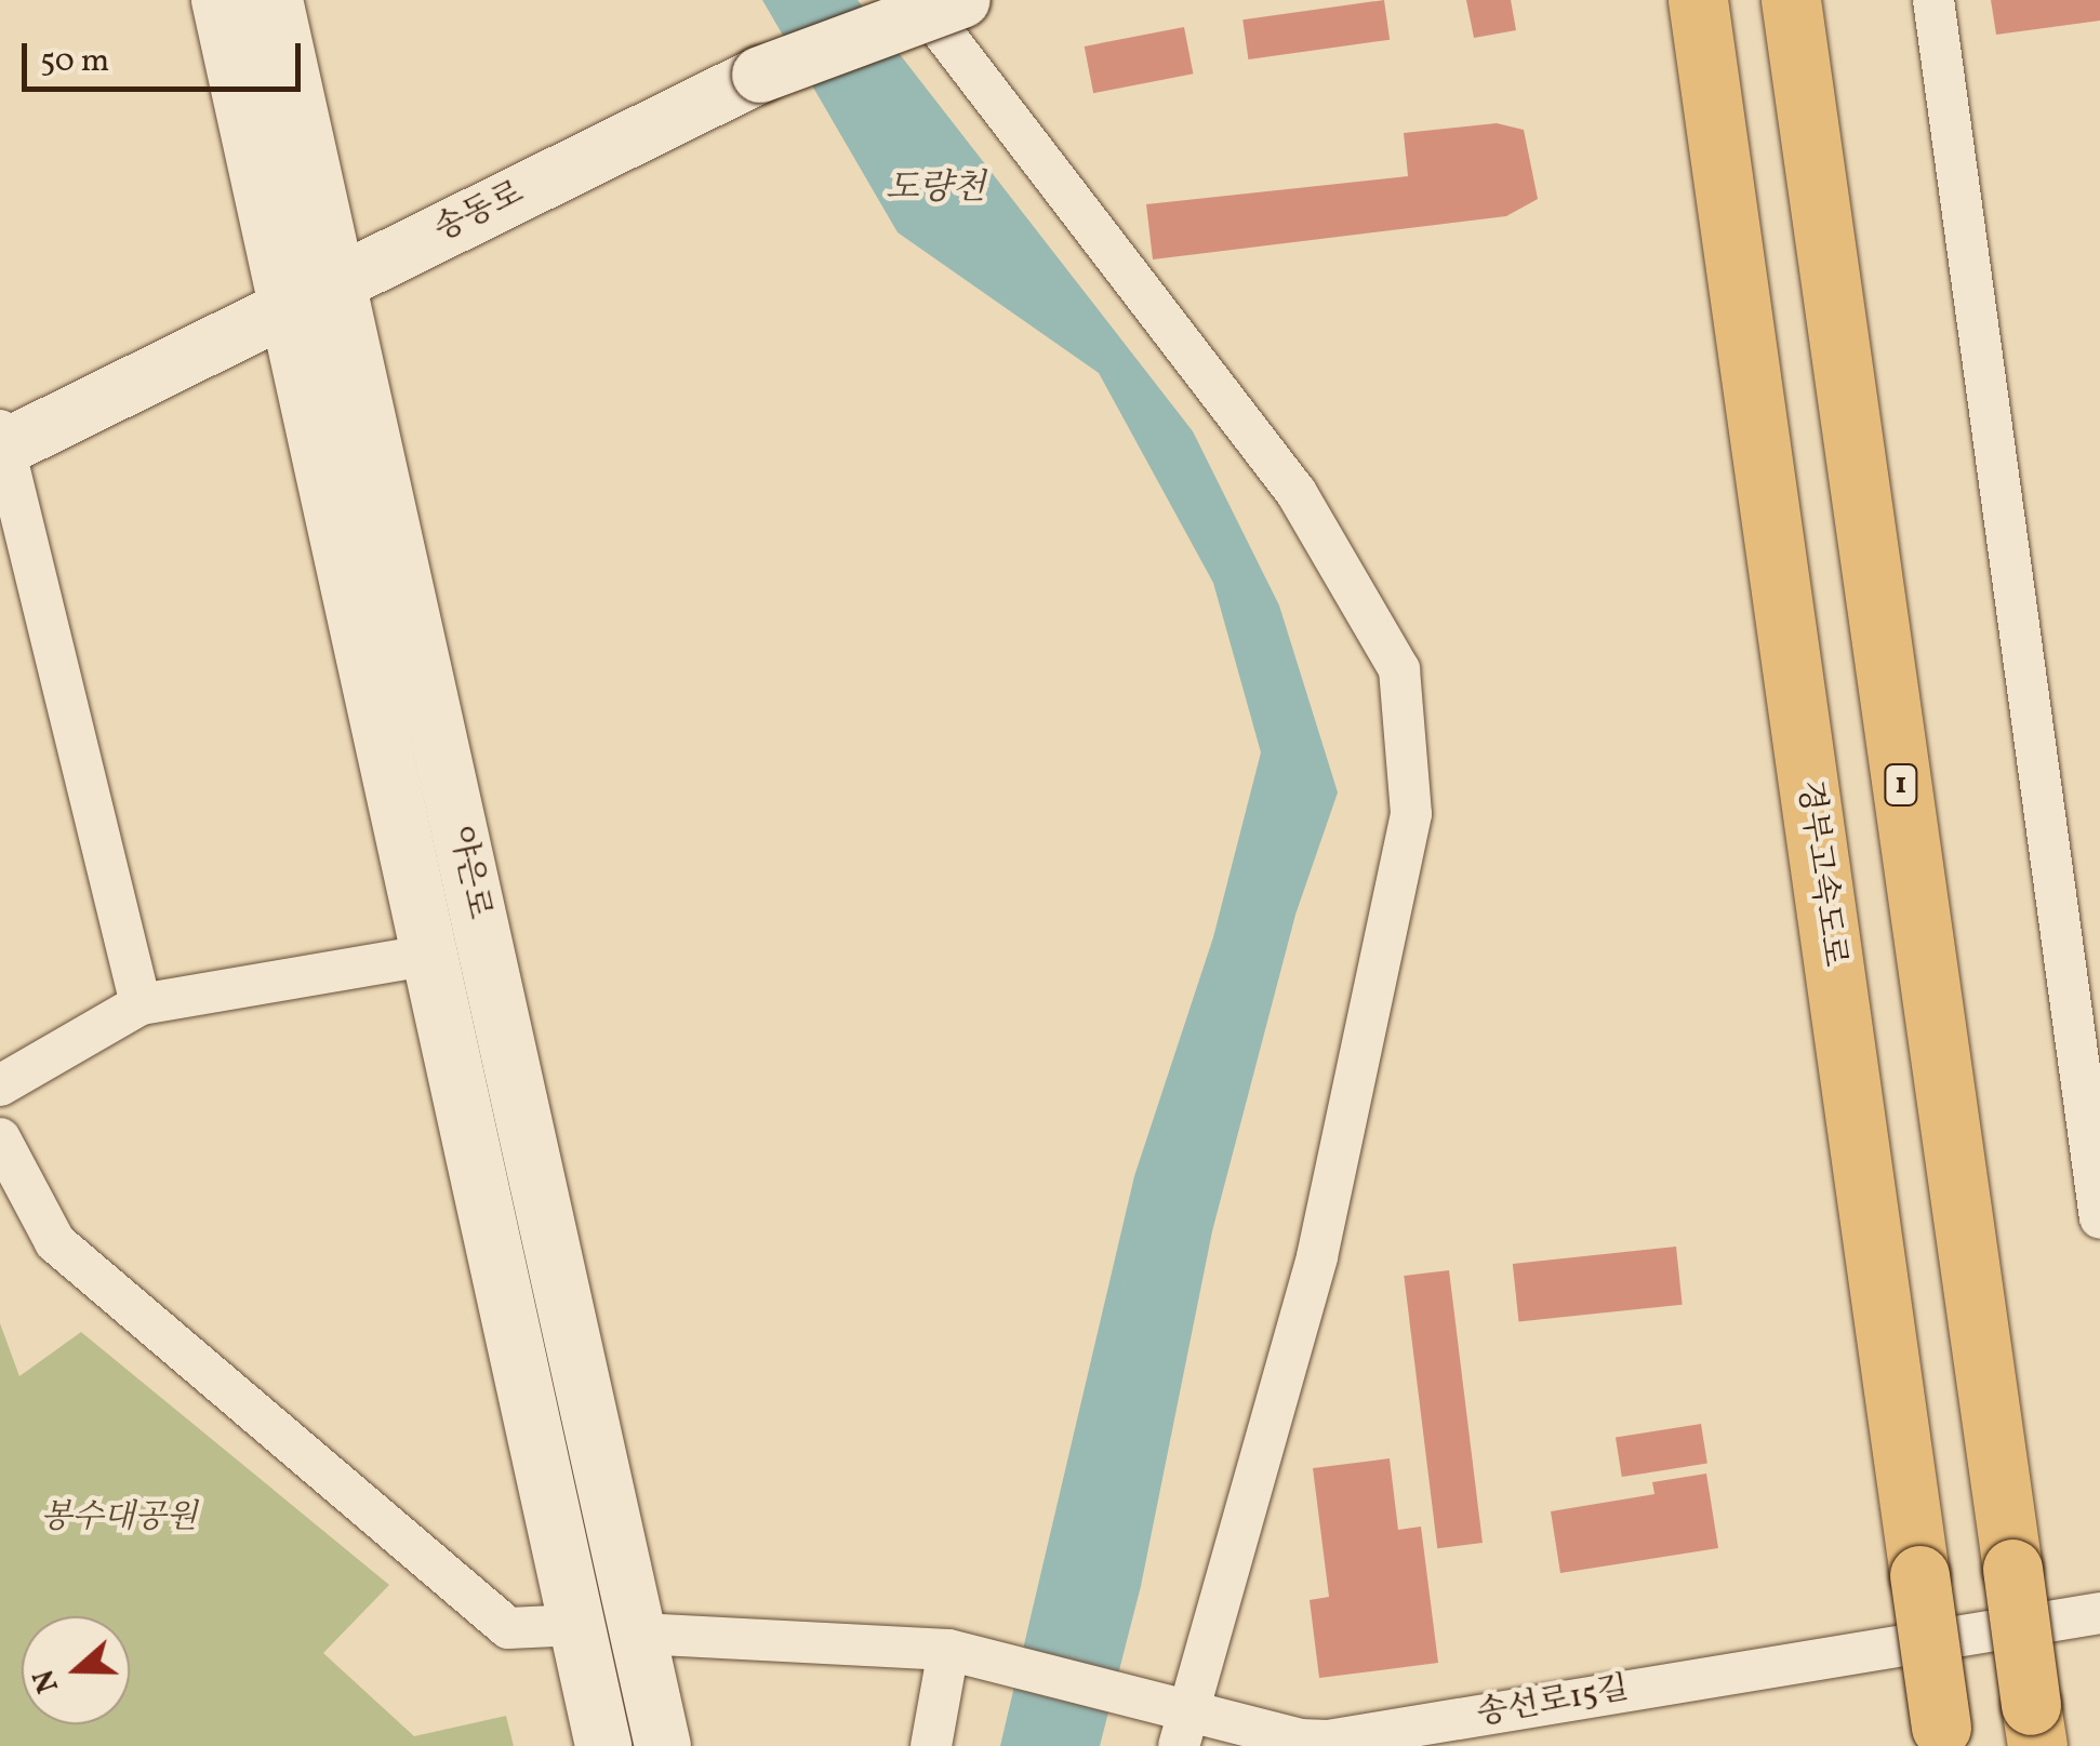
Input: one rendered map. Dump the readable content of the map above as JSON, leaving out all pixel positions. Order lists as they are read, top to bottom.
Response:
{
  "streets": {
    "highway": ["1", "경부고속도로"],
    "street": ["송동로", "야은로", "송선로15길"]
  },
  "crossings": [
    ["송동로", "야은로"],
    ["야은로", "송선로15길"]
  ],
  "water": ["도량천"],
  "parks": ["봉수대공원"],
  "scale_bar": "50 m",
  "north": "left"
}
